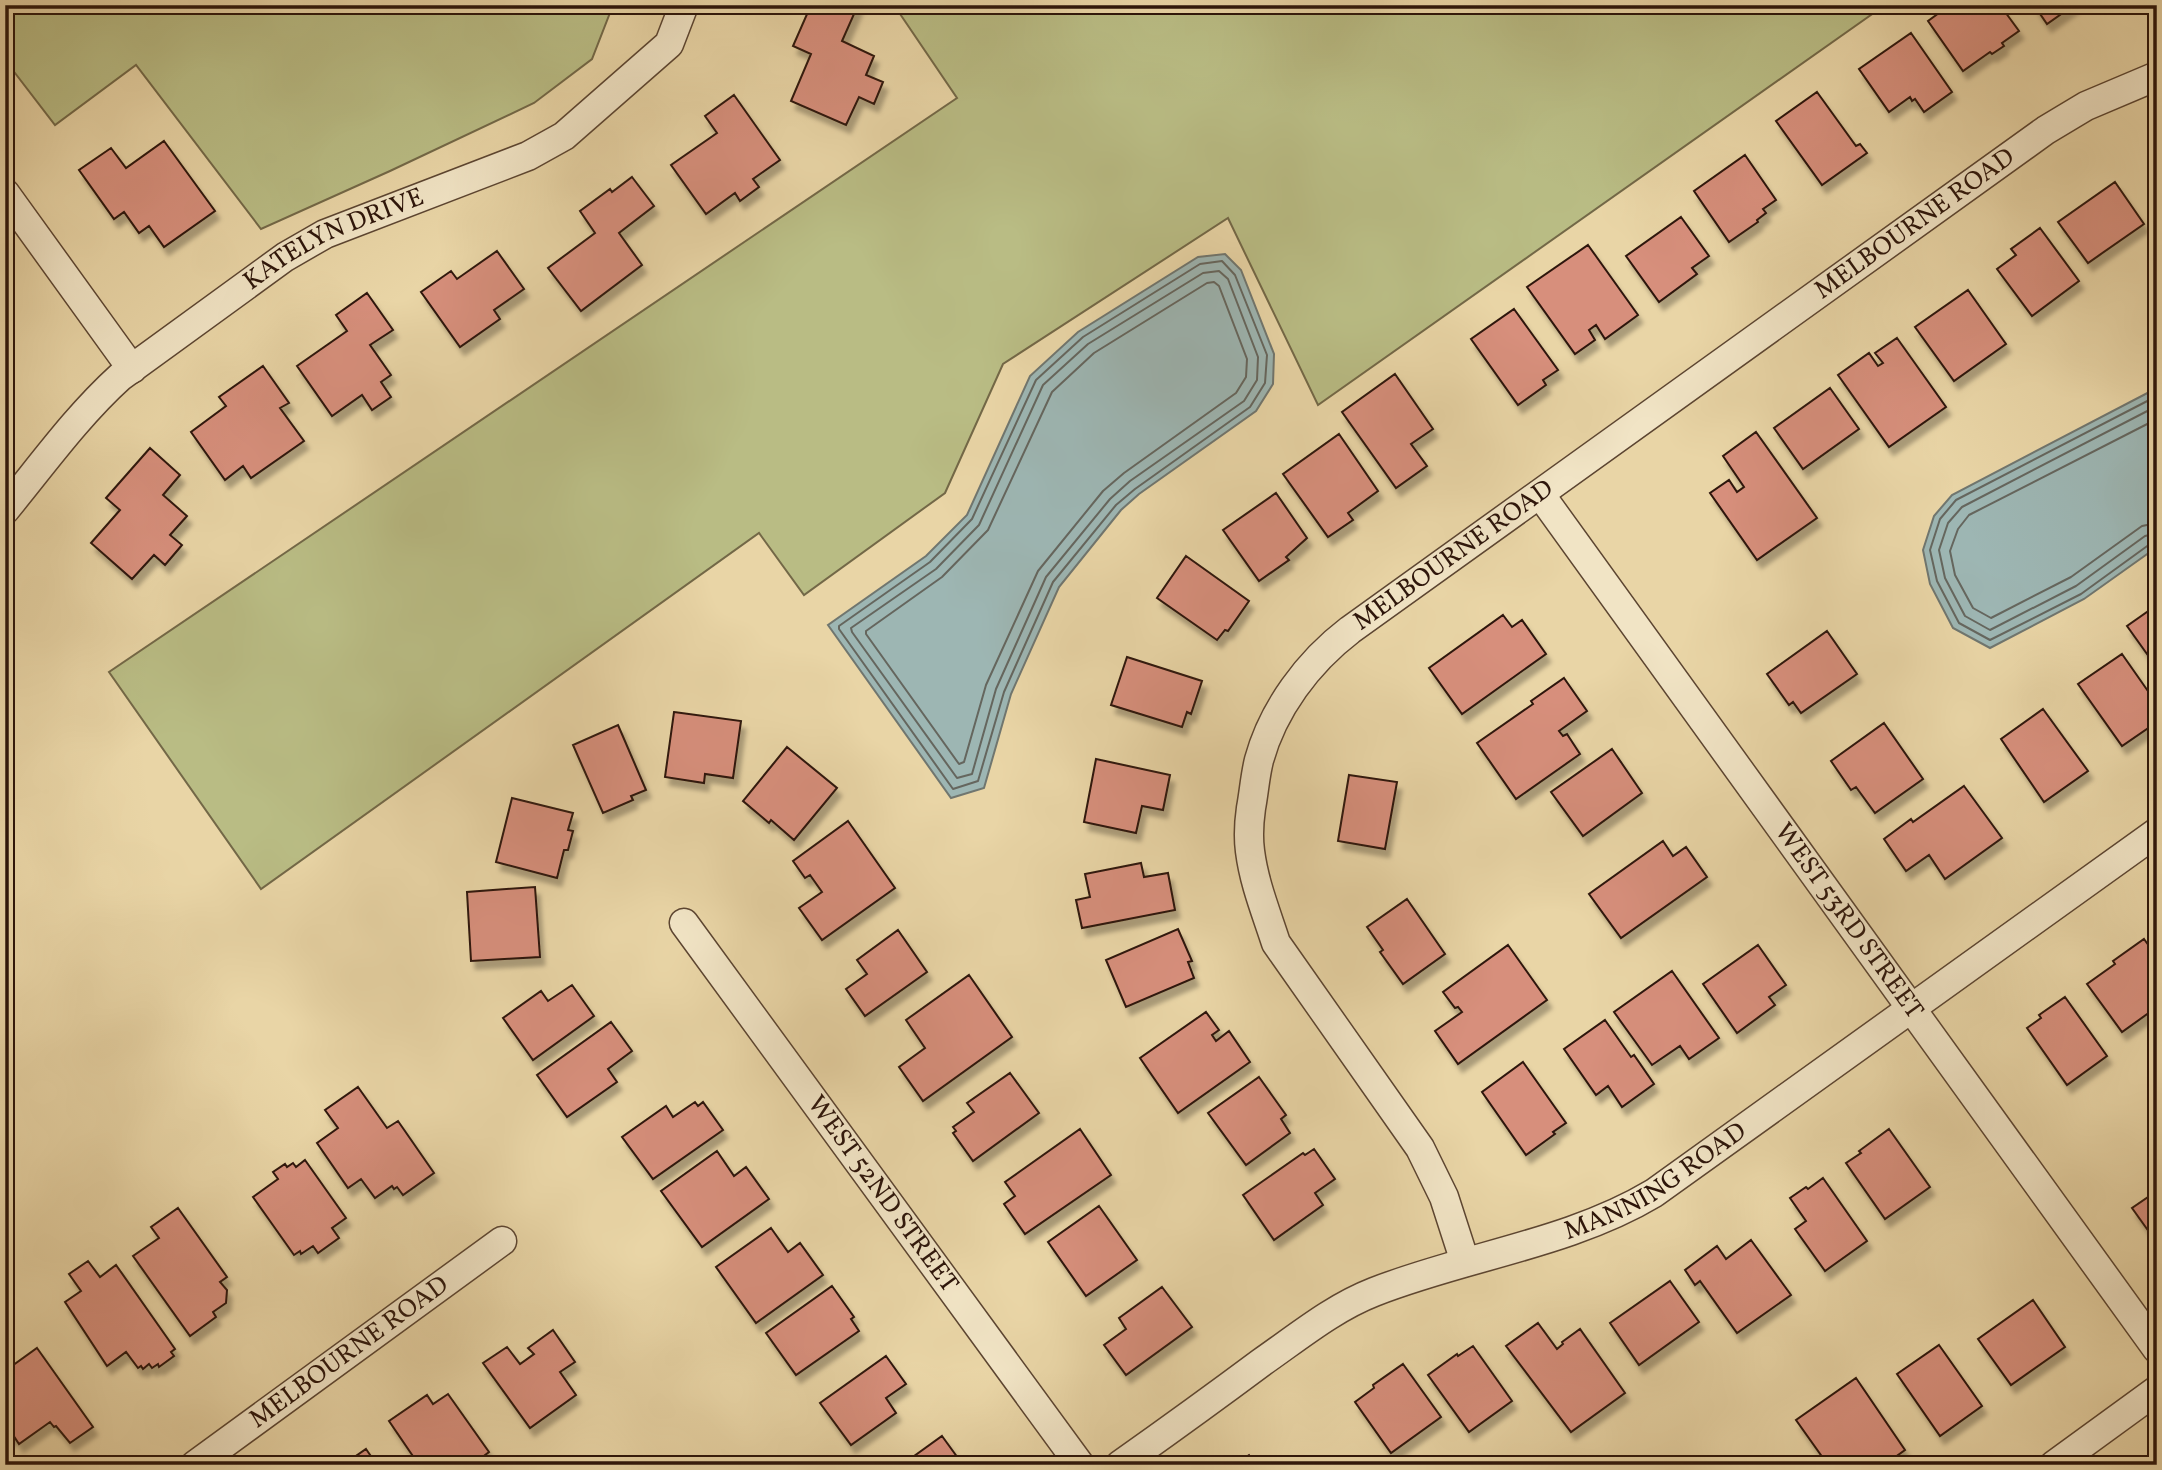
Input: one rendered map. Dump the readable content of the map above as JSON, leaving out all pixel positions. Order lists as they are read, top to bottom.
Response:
{
  "streets": {
    "street": [
      "MELBOURNE ROAD",
      "KATELYN DRIVE",
      "WEST 53RD STREET",
      "MANNING ROAD",
      "WEST 52ND STREET"
    ]
  },
  "crossings": [
    ["MELBOURNE ROAD", "WEST 53RD STREET"],
    ["MELBOURNE ROAD", "MANNING ROAD"],
    ["WEST 53RD STREET", "MANNING ROAD"]
  ]
}
